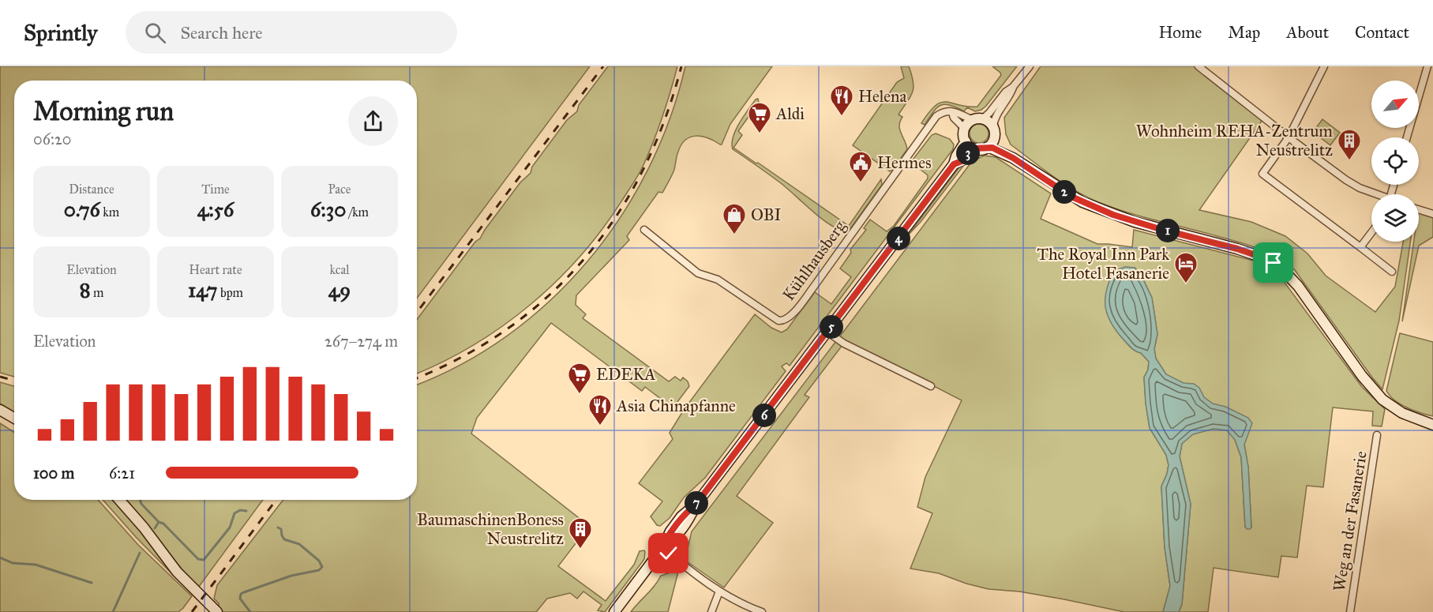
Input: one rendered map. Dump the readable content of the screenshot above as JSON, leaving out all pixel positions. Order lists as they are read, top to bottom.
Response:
{
  "streets": {
    "street": ["Kühlhausberg", "Weg an der Fasanerie"]
  },
  "places": {
    "restaurant": ["Helena", "Asia Chinapfanne"],
    "supermarket": ["Aldi", "EDEKA"],
    "building": ["Wohnheim REHA-Zentrum Neustrelitz", "BaumaschinenBoness Neustrelitz"],
    "public building": ["Hermes"],
    "shop": ["OBI"],
    "hotel": ["The Royal Inn Park Hotel Fasanerie"]
  },
  "north": "top right",
  "page": {
    "header": "Sprintly",
    "search": "Search here",
    "nav": [
      "Home",
      "Map",
      "About",
      "Contact"
    ],
    "heading": ["Morning run", "06:20"],
    "pins": [
      "3",
      "2",
      "1",
      "4",
      "5",
      "6",
      "7"
    ],
    "stats": [
      ["Distance", "0.76 km"],
      ["Time", "4:56"],
      ["Pace", "6:30 /km"],
      ["Elevation", "8 m"],
      ["Heart rate", "147 bpm"],
      ["kcal", "49"]
    ],
    "chart": ["Elevation", "267–274 m"],
    "list": [
      {
        "name": "100 m",
        "note": "6:21"
      }
    ]
  }
}
